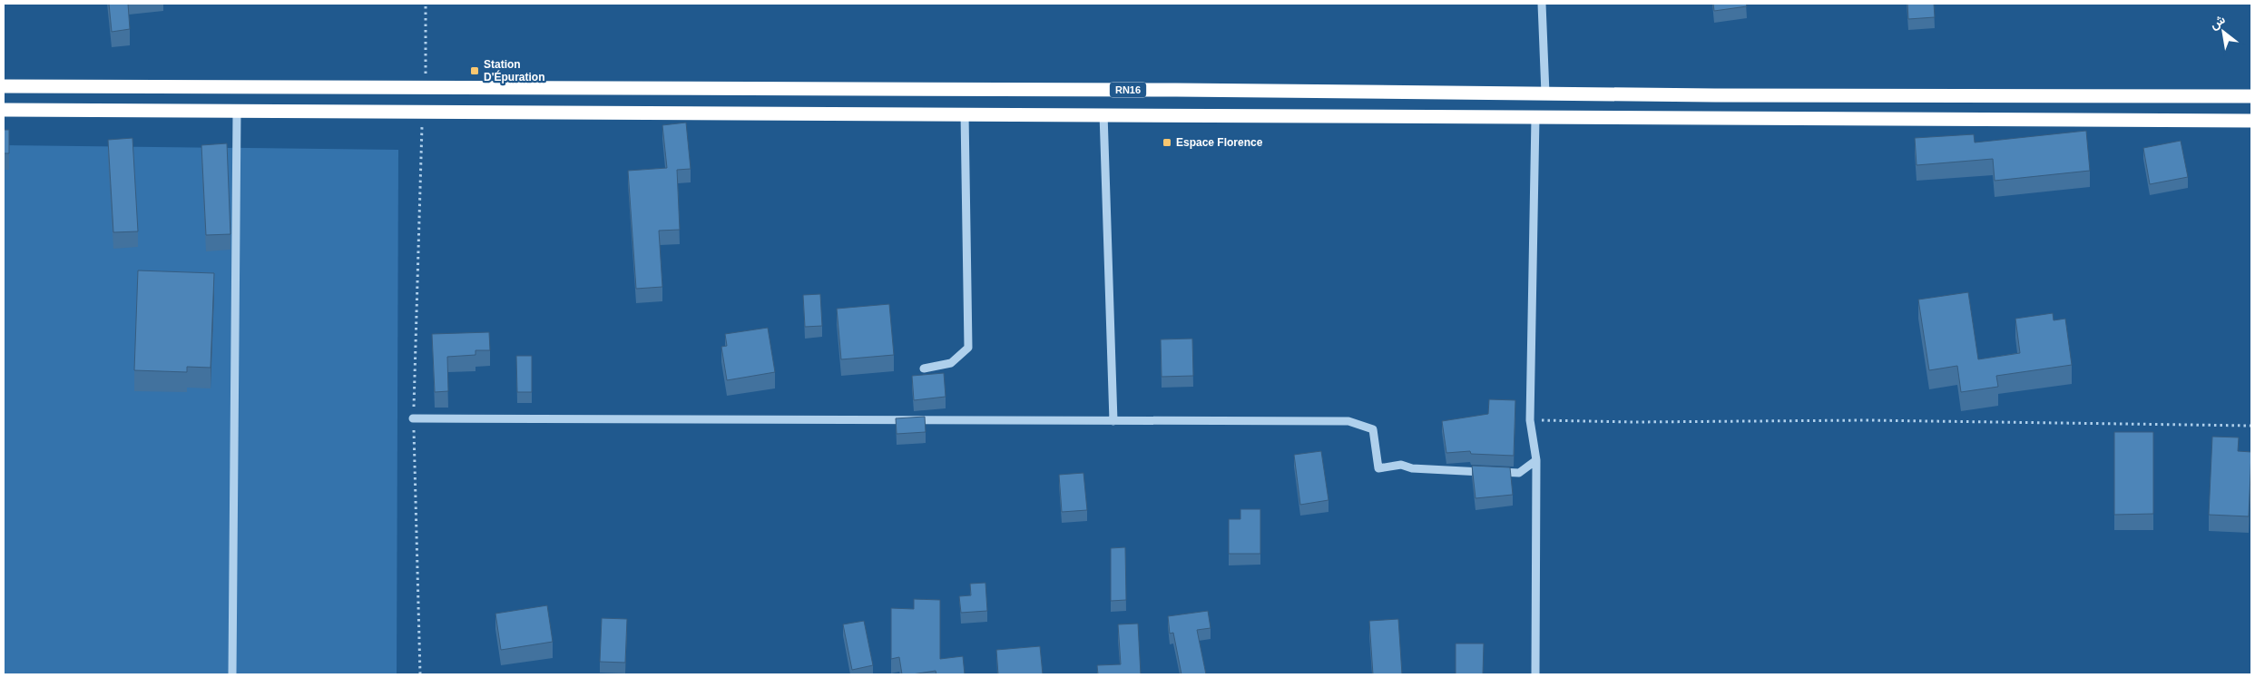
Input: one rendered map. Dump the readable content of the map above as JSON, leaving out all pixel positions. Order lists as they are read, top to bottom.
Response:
{
  "streets": {
    "highway": ["RN16"]
  },
  "places": {
    "transit": ["Station D'Épuration", "Espace Florence"]
  },
  "north": "top left"
}
